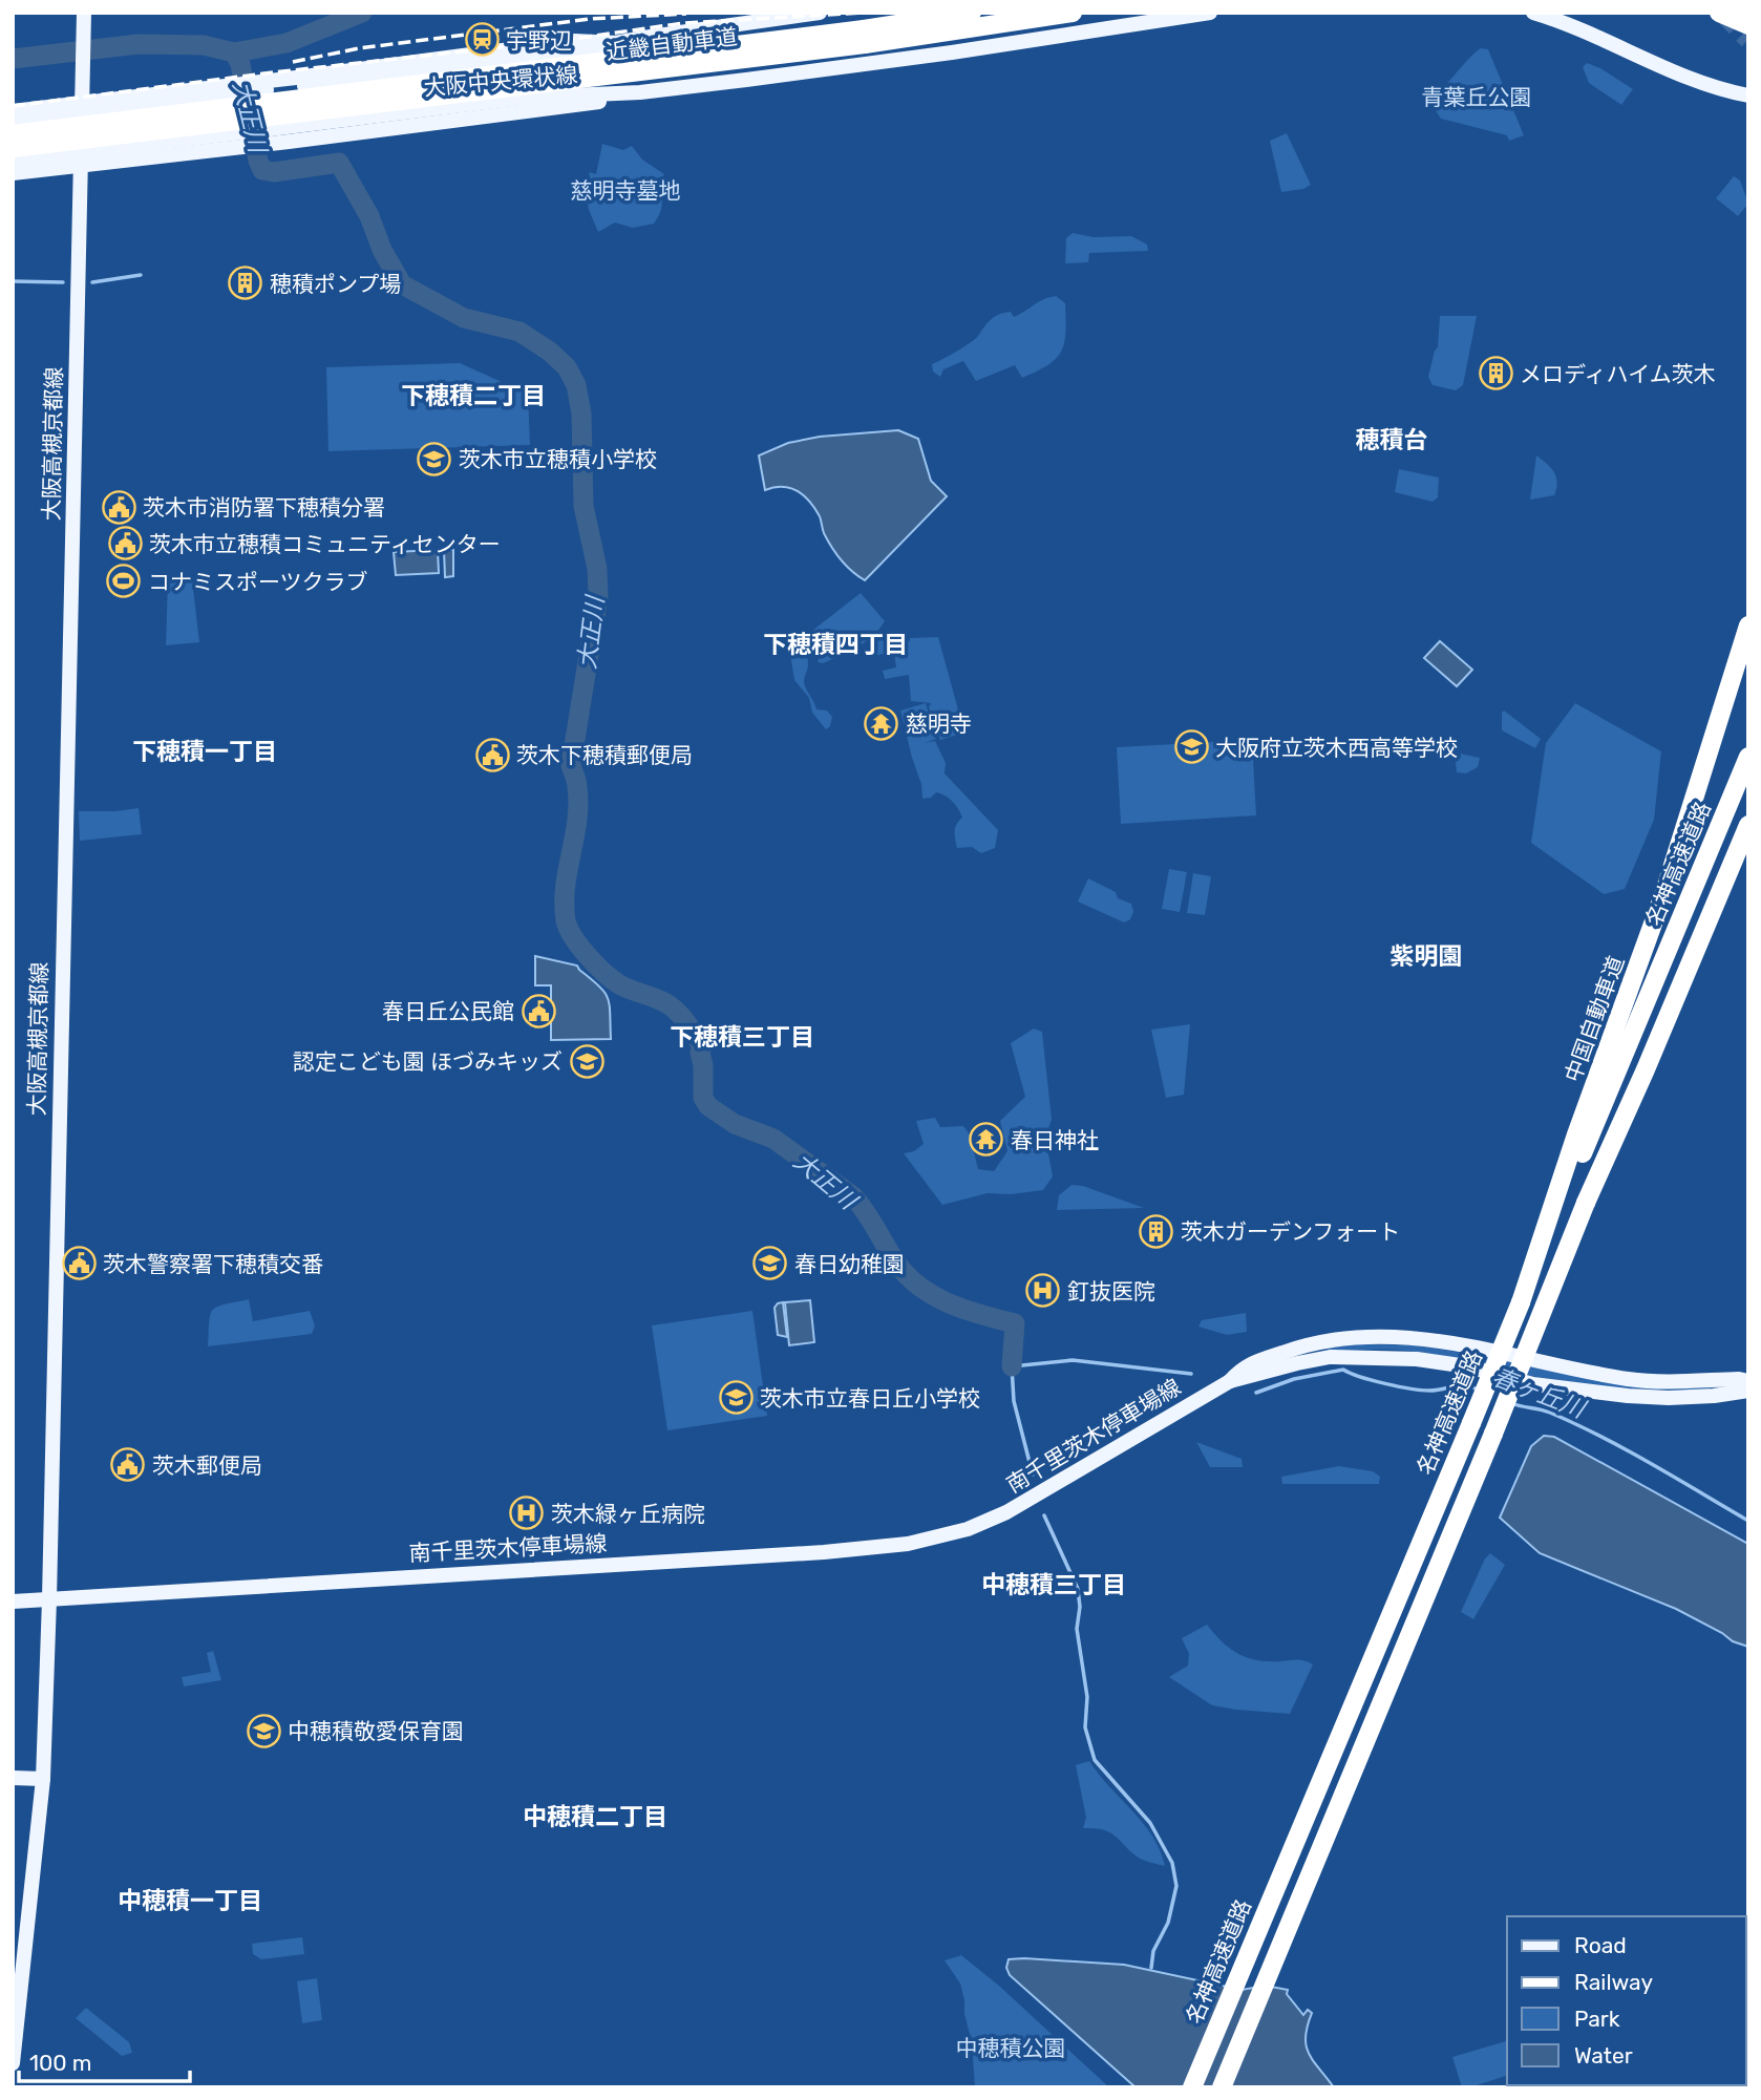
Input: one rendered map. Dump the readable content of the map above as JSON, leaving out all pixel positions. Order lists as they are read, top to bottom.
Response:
{
  "streets": {
    "highway": ["近畿自動車道", "名神高速道路", "中国自動車道"],
    "main road": ["大阪中央環状線", "大阪高槻京都線", "南千里茨木停車場線"]
  },
  "crossings": [
    ["大阪高槻京都線", "南千里茨木停車場線"],
    ["名神高速道路", "中国自動車道"]
  ],
  "districts": [
    "下穂積二丁目",
    "穂積台",
    "下穂積四丁目",
    "下穂積一丁目",
    "紫明園",
    "下穂積三丁目",
    "中穂積三丁目",
    "中穂積二丁目",
    "中穂積一丁目"
  ],
  "water": ["大正川", "春ヶ丘川"],
  "parks": ["青葉丘公園", "慈明寺墓地", "中穂積公園"],
  "places": {
    "station": ["宇野辺"],
    "building": ["穂積ポンプ場", "メロディハイム茨木", "茨木ガーデンフォート"],
    "school or university": [
      "茨木市立穂積小学校",
      "大阪府立茨木西高等学校",
      "認定こども園 ほづみキッズ",
      "春日幼稚園",
      "茨木市立春日丘小学校",
      "中穂積敬愛保育園"
    ],
    "public building": [
      "茨木市消防署下穂積分署",
      "茨木市立穂積コミュニティセンター",
      "茨木下穂積郵便局",
      "春日丘公民館",
      "茨木警察署下穂積交番",
      "茨木郵便局"
    ],
    "sports": ["コナミスポーツクラブ"],
    "temple": ["慈明寺", "春日神社"],
    "hospital": ["釘抜医院", "茨木緑ヶ丘病院"]
  },
  "legend": [
    "Road",
    "Railway",
    "Park",
    "Water"
  ],
  "scale_bar": "100 m"
}
